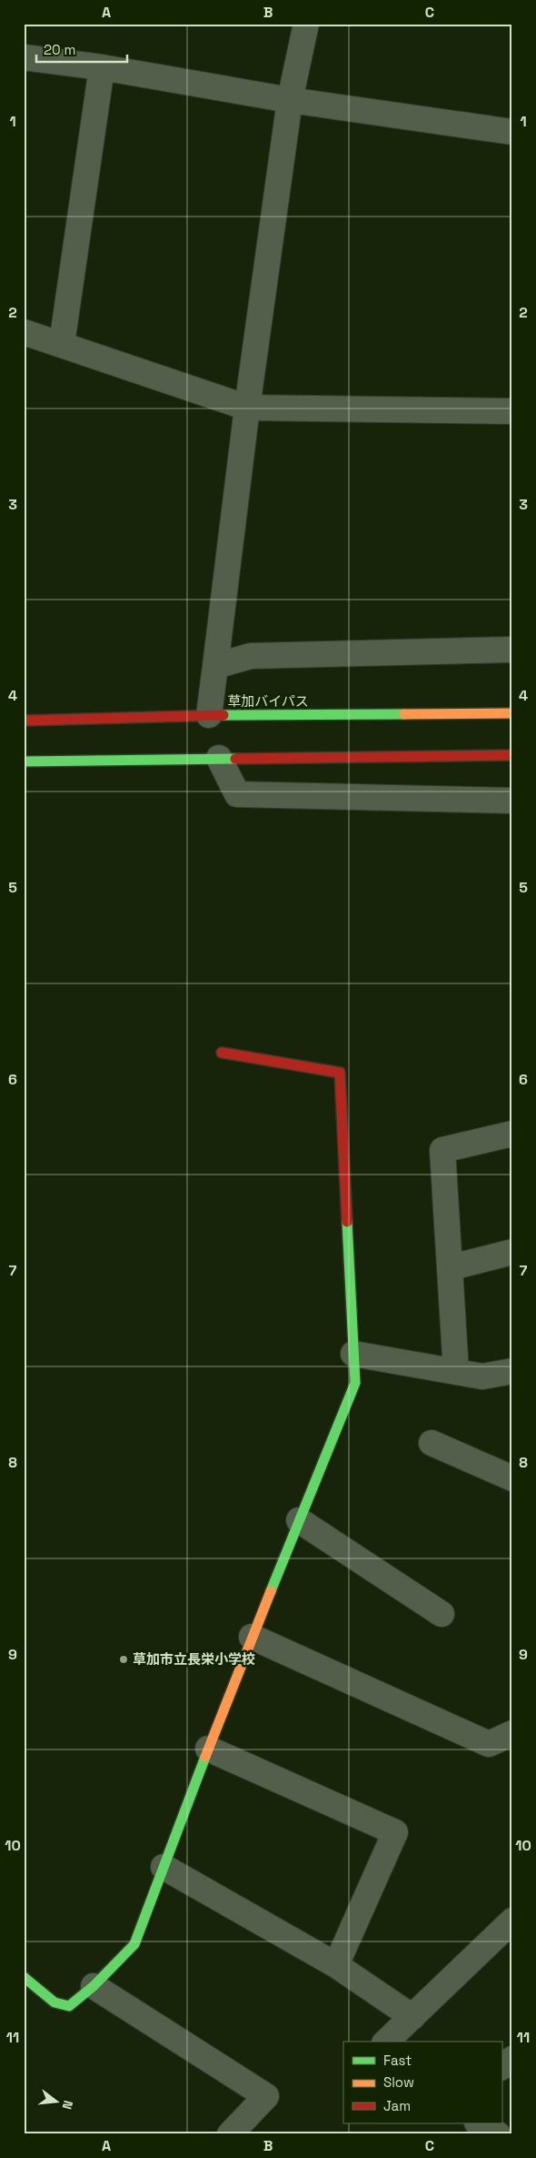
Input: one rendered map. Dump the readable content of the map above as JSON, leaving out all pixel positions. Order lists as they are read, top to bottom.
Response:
{
  "streets": {
    "main road": ["草加バイパス"]
  },
  "places": ["草加市立長栄小学校"],
  "legend": ["Fast", "Slow", "Jam"],
  "scale_bar": "20 m",
  "north": "right",
  "grid": {
    "columns": ["A", "B", "C"],
    "rows": [
      "1",
      "2",
      "3",
      "4",
      "5",
      "6",
      "7",
      "8",
      "9",
      "10",
      "11"
    ]
  }
}
